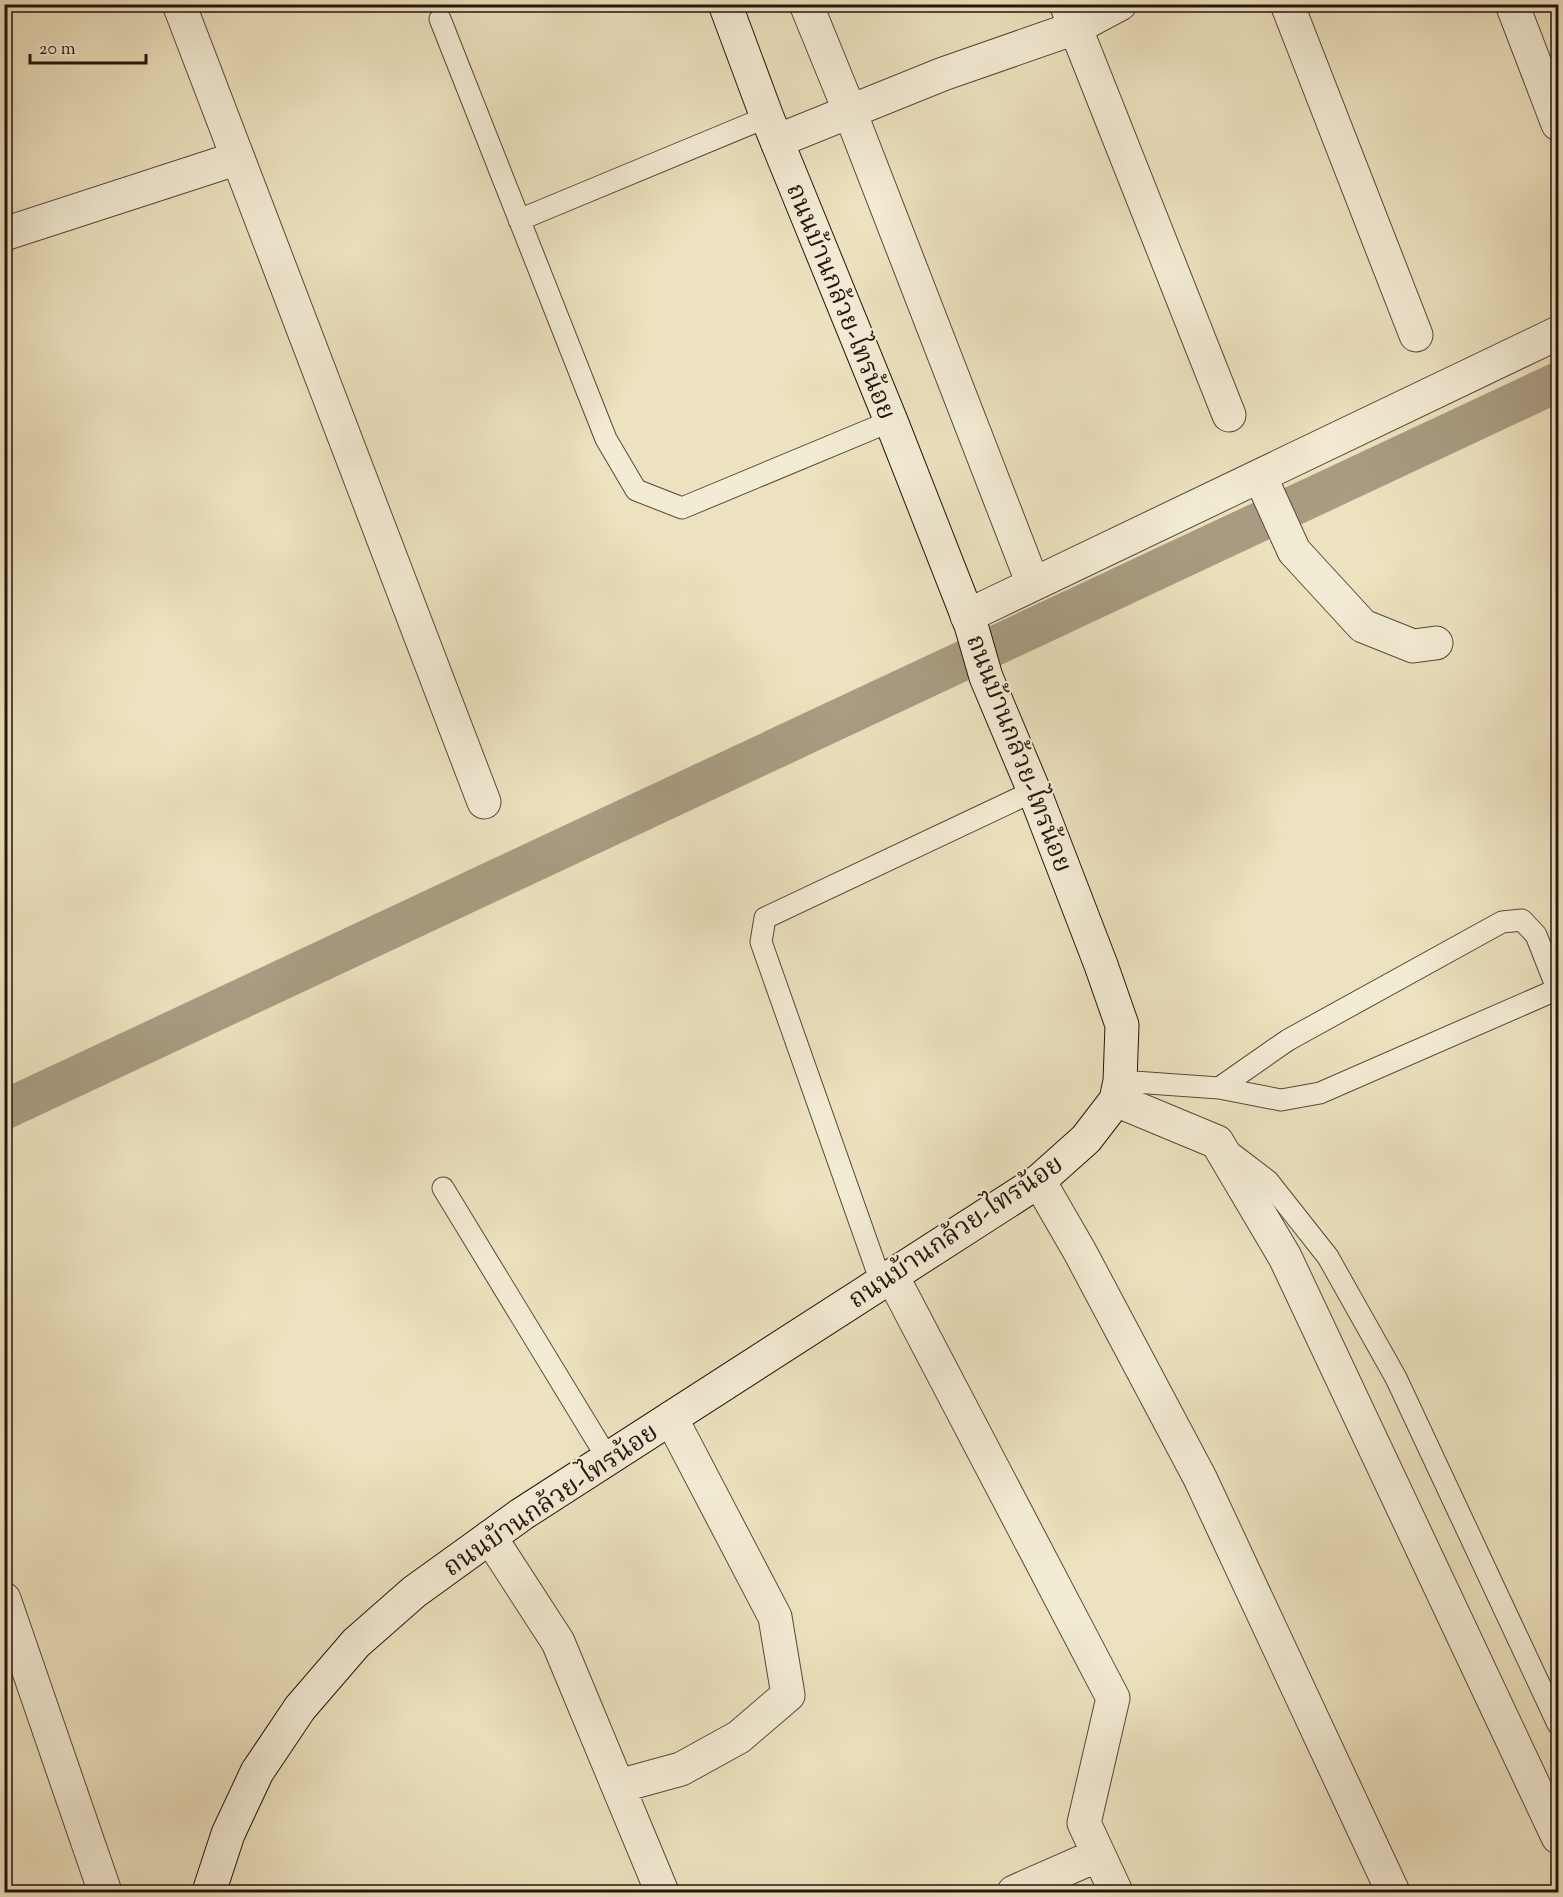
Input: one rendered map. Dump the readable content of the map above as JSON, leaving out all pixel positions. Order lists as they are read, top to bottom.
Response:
{
  "streets": {
    "street": ["ถนนบ้านกล้วย-ไทรน้อย"]
  },
  "scale_bar": "20 m"
}
